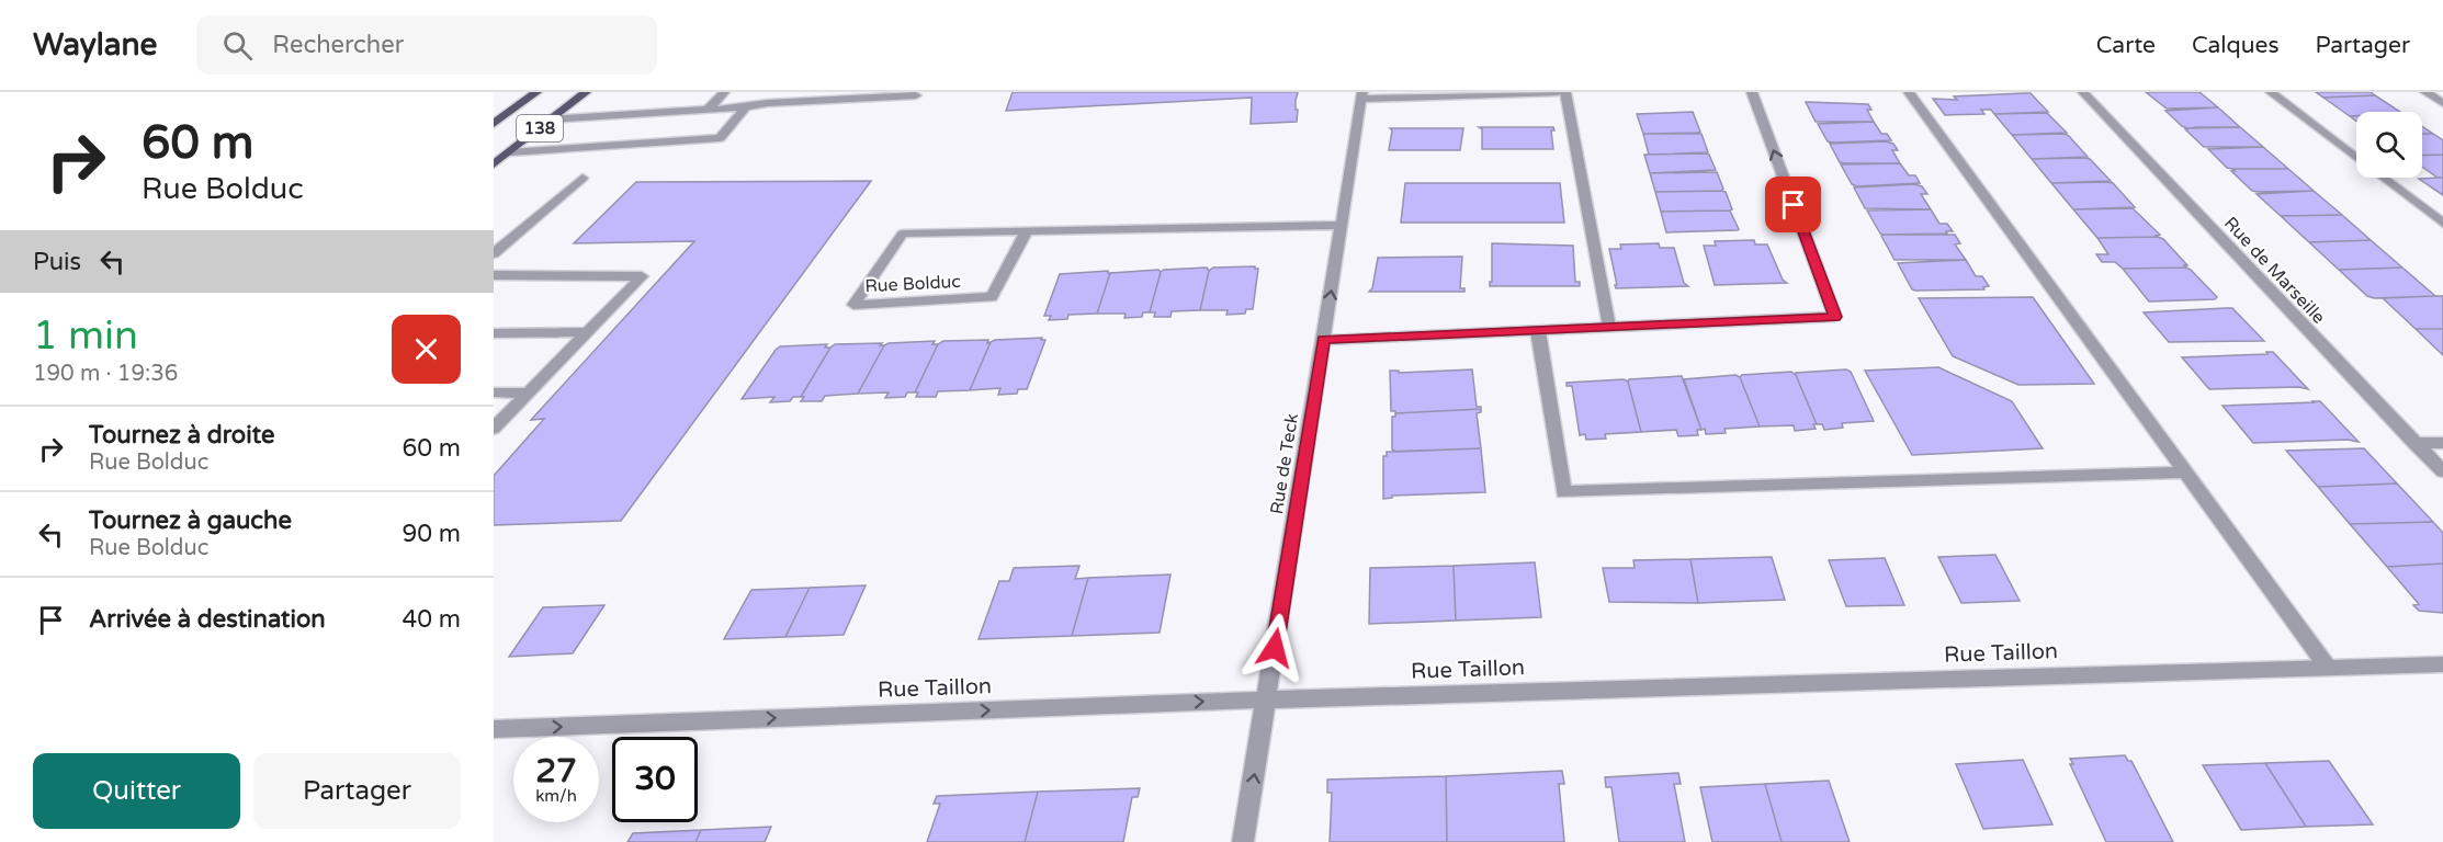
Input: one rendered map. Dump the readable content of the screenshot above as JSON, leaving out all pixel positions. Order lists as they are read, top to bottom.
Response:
{
  "streets": {
    "main road": ["138"],
    "street": [
      "Rue de Marseille",
      "Rue Bolduc",
      "Rue de Teck",
      "Rue Taillon"
    ]
  },
  "crossings": [
    ["Rue Bolduc", "Rue de Teck"],
    ["Rue de Teck", "Rue Taillon"]
  ],
  "one_way": ["Rue Taillon"],
  "page": {
    "header": "Waylane",
    "search": "Rechercher",
    "nav": ["Carte", "Calques", "Partager"],
    "turn": ["60 m", "Rue Bolduc"],
    "then": "Puis",
    "heading": ["1 min", "190 m · 19:36"],
    "list": [
      {
        "name": "Tournez à droite",
        "note": "Rue Bolduc",
        "value": "60 m"
      },
      {
        "name": "Tournez à gauche",
        "note": "Rue Bolduc",
        "value": "90 m"
      },
      {
        "name": "Arrivée à destination",
        "value": "40 m"
      }
    ],
    "speed": "27 km/h",
    "limit": "30",
    "buttons": ["Quitter", "Partager"]
  }
}
